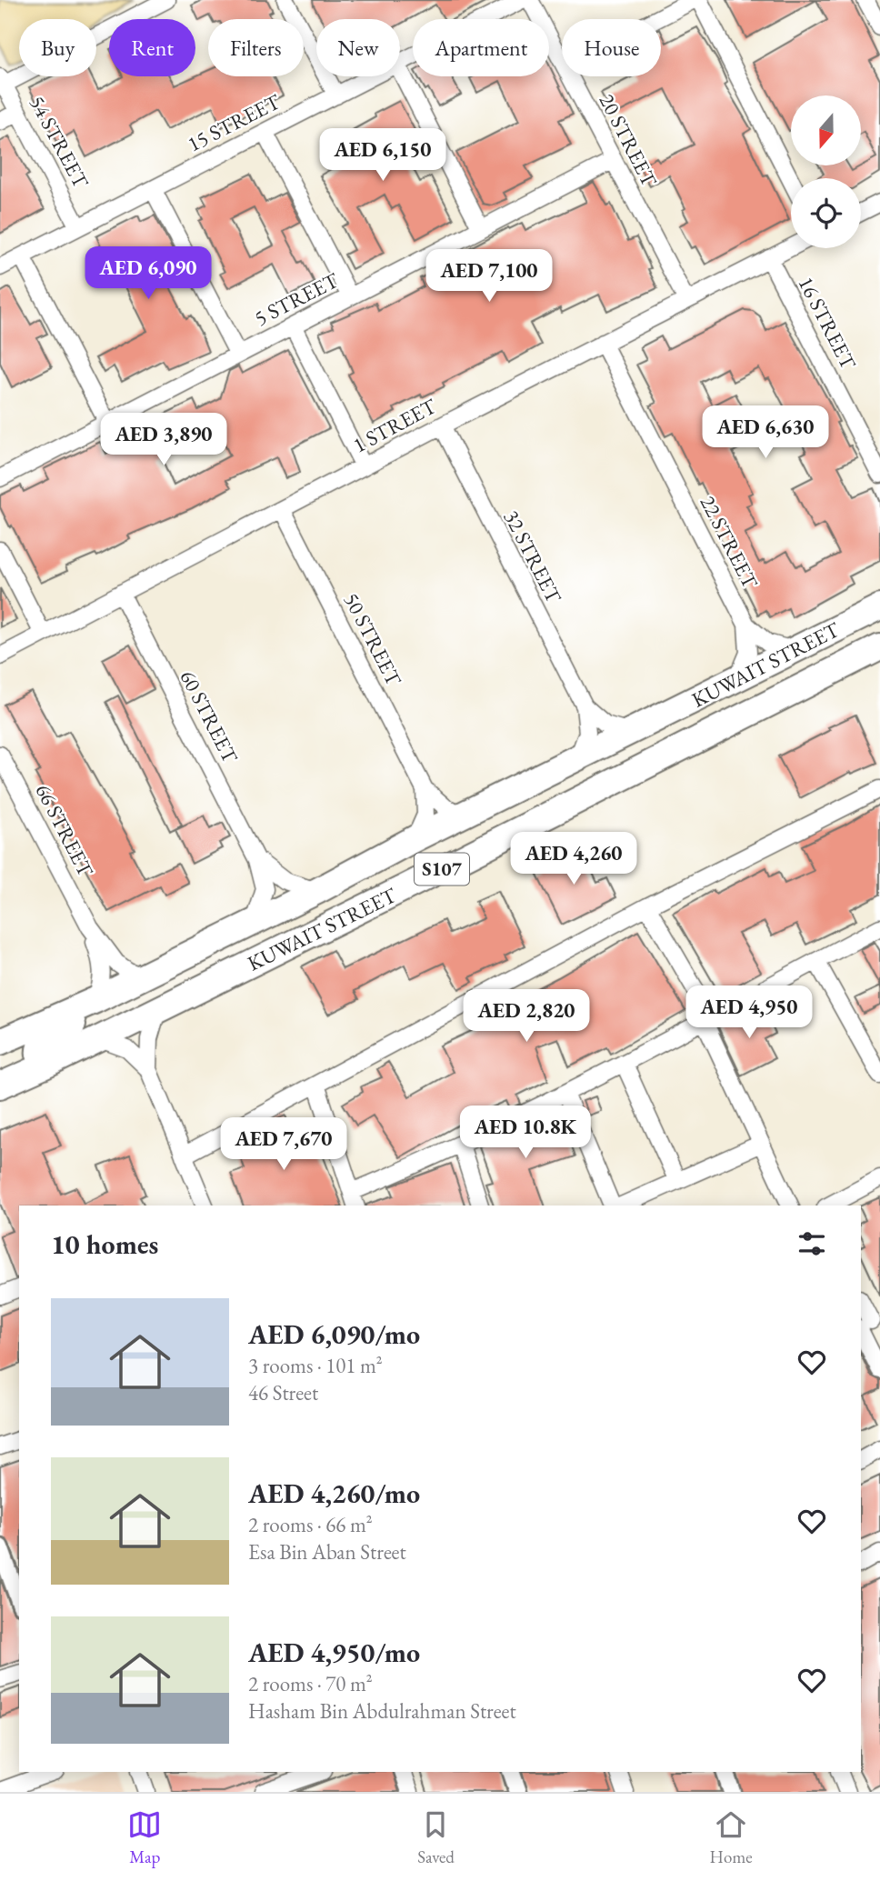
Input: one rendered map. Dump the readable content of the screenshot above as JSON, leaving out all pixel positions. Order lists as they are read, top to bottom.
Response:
{
  "streets": {
    "main road": ["KUWAIT STREET", "S107"],
    "street": [
      "15 STREET",
      "20 STREET",
      "54 STREET",
      "5 STREET",
      "16 STREET",
      "1 STREET",
      "22 STREET",
      "32 STREET",
      "50 STREET",
      "60 STREET",
      "66 STREET"
    ]
  },
  "crossings": [
    ["15 STREET", "54 STREET"],
    ["20 STREET", "5 STREET"],
    ["20 STREET", "1 STREET"],
    ["16 STREET", "1 STREET"],
    ["1 STREET", "22 STREET"],
    ["1 STREET", "32 STREET"],
    ["1 STREET", "50 STREET"],
    ["1 STREET", "60 STREET"],
    ["22 STREET", "KUWAIT STREET"],
    ["32 STREET", "KUWAIT STREET"],
    ["50 STREET", "KUWAIT STREET"],
    ["KUWAIT STREET", "60 STREET"],
    ["KUWAIT STREET", "66 STREET"]
  ],
  "north": "bottom",
  "page": {
    "chip": [
      "Buy",
      "Rent",
      "Filters",
      "New",
      "Apartment",
      "House"
    ],
    "price": [
      "AED 6,150",
      "AED 6,090",
      "AED 7,100",
      "AED 6,630",
      "AED 3,890",
      "AED 4,260",
      "AED 4,950",
      "AED 2,820",
      "AED 10.8K",
      "AED 7,670"
    ],
    "heading": "10 homes",
    "list": [
      {
        "name": "AED 6,090/mo",
        "note": "3 rooms · 101 m² · 46 Street"
      },
      {
        "name": "AED 4,260/mo",
        "note": "2 rooms · 66 m² · Esa Bin Aban Street"
      },
      {
        "name": "AED 4,950/mo",
        "note": "2 rooms · 70 m² · Hasham Bin Abdulrahman Street"
      }
    ],
    "tabs": ["Map", "Saved", "Home"]
  }
}
